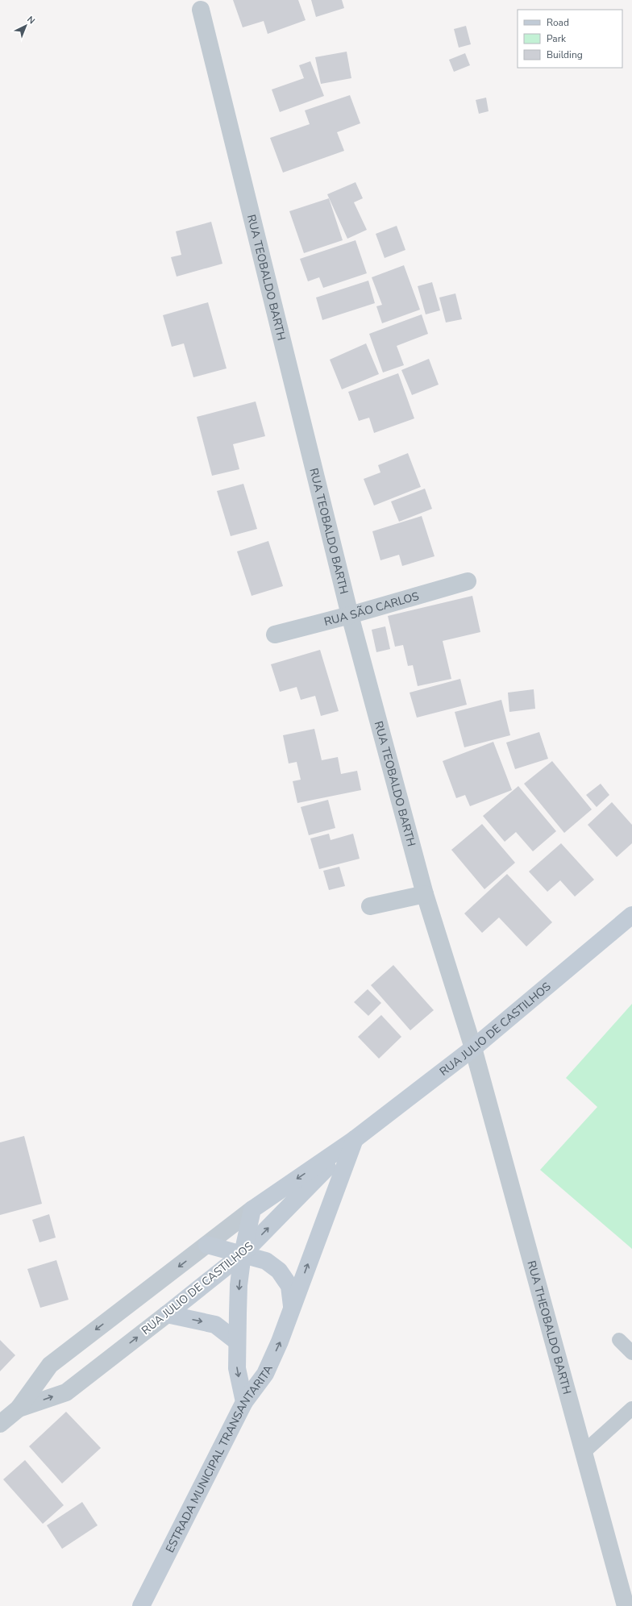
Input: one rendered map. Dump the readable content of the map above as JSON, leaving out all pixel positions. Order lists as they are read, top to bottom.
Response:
{
  "streets": {
    "main road": ["RUA JULIO DE CASTILHOS", "ESTRADA MUNICIPAL TRANSANTARITA"],
    "street": ["RUA TEOBALDO BARTH", "RUA SÃO CARLOS", "RUA THEOBALDO BARTH"]
  },
  "crossings": [
    ["RUA TEOBALDO BARTH", "RUA SÃO CARLOS"],
    ["RUA TEOBALDO BARTH", "RUA JULIO DE CASTILHOS"],
    ["RUA TEOBALDO BARTH", "RUA THEOBALDO BARTH"],
    ["RUA JULIO DE CASTILHOS", "RUA THEOBALDO BARTH"],
    ["RUA JULIO DE CASTILHOS", "ESTRADA MUNICIPAL TRANSANTARITA"]
  ],
  "legend": ["Road", "Park", "Building"],
  "north": "top right"
}
